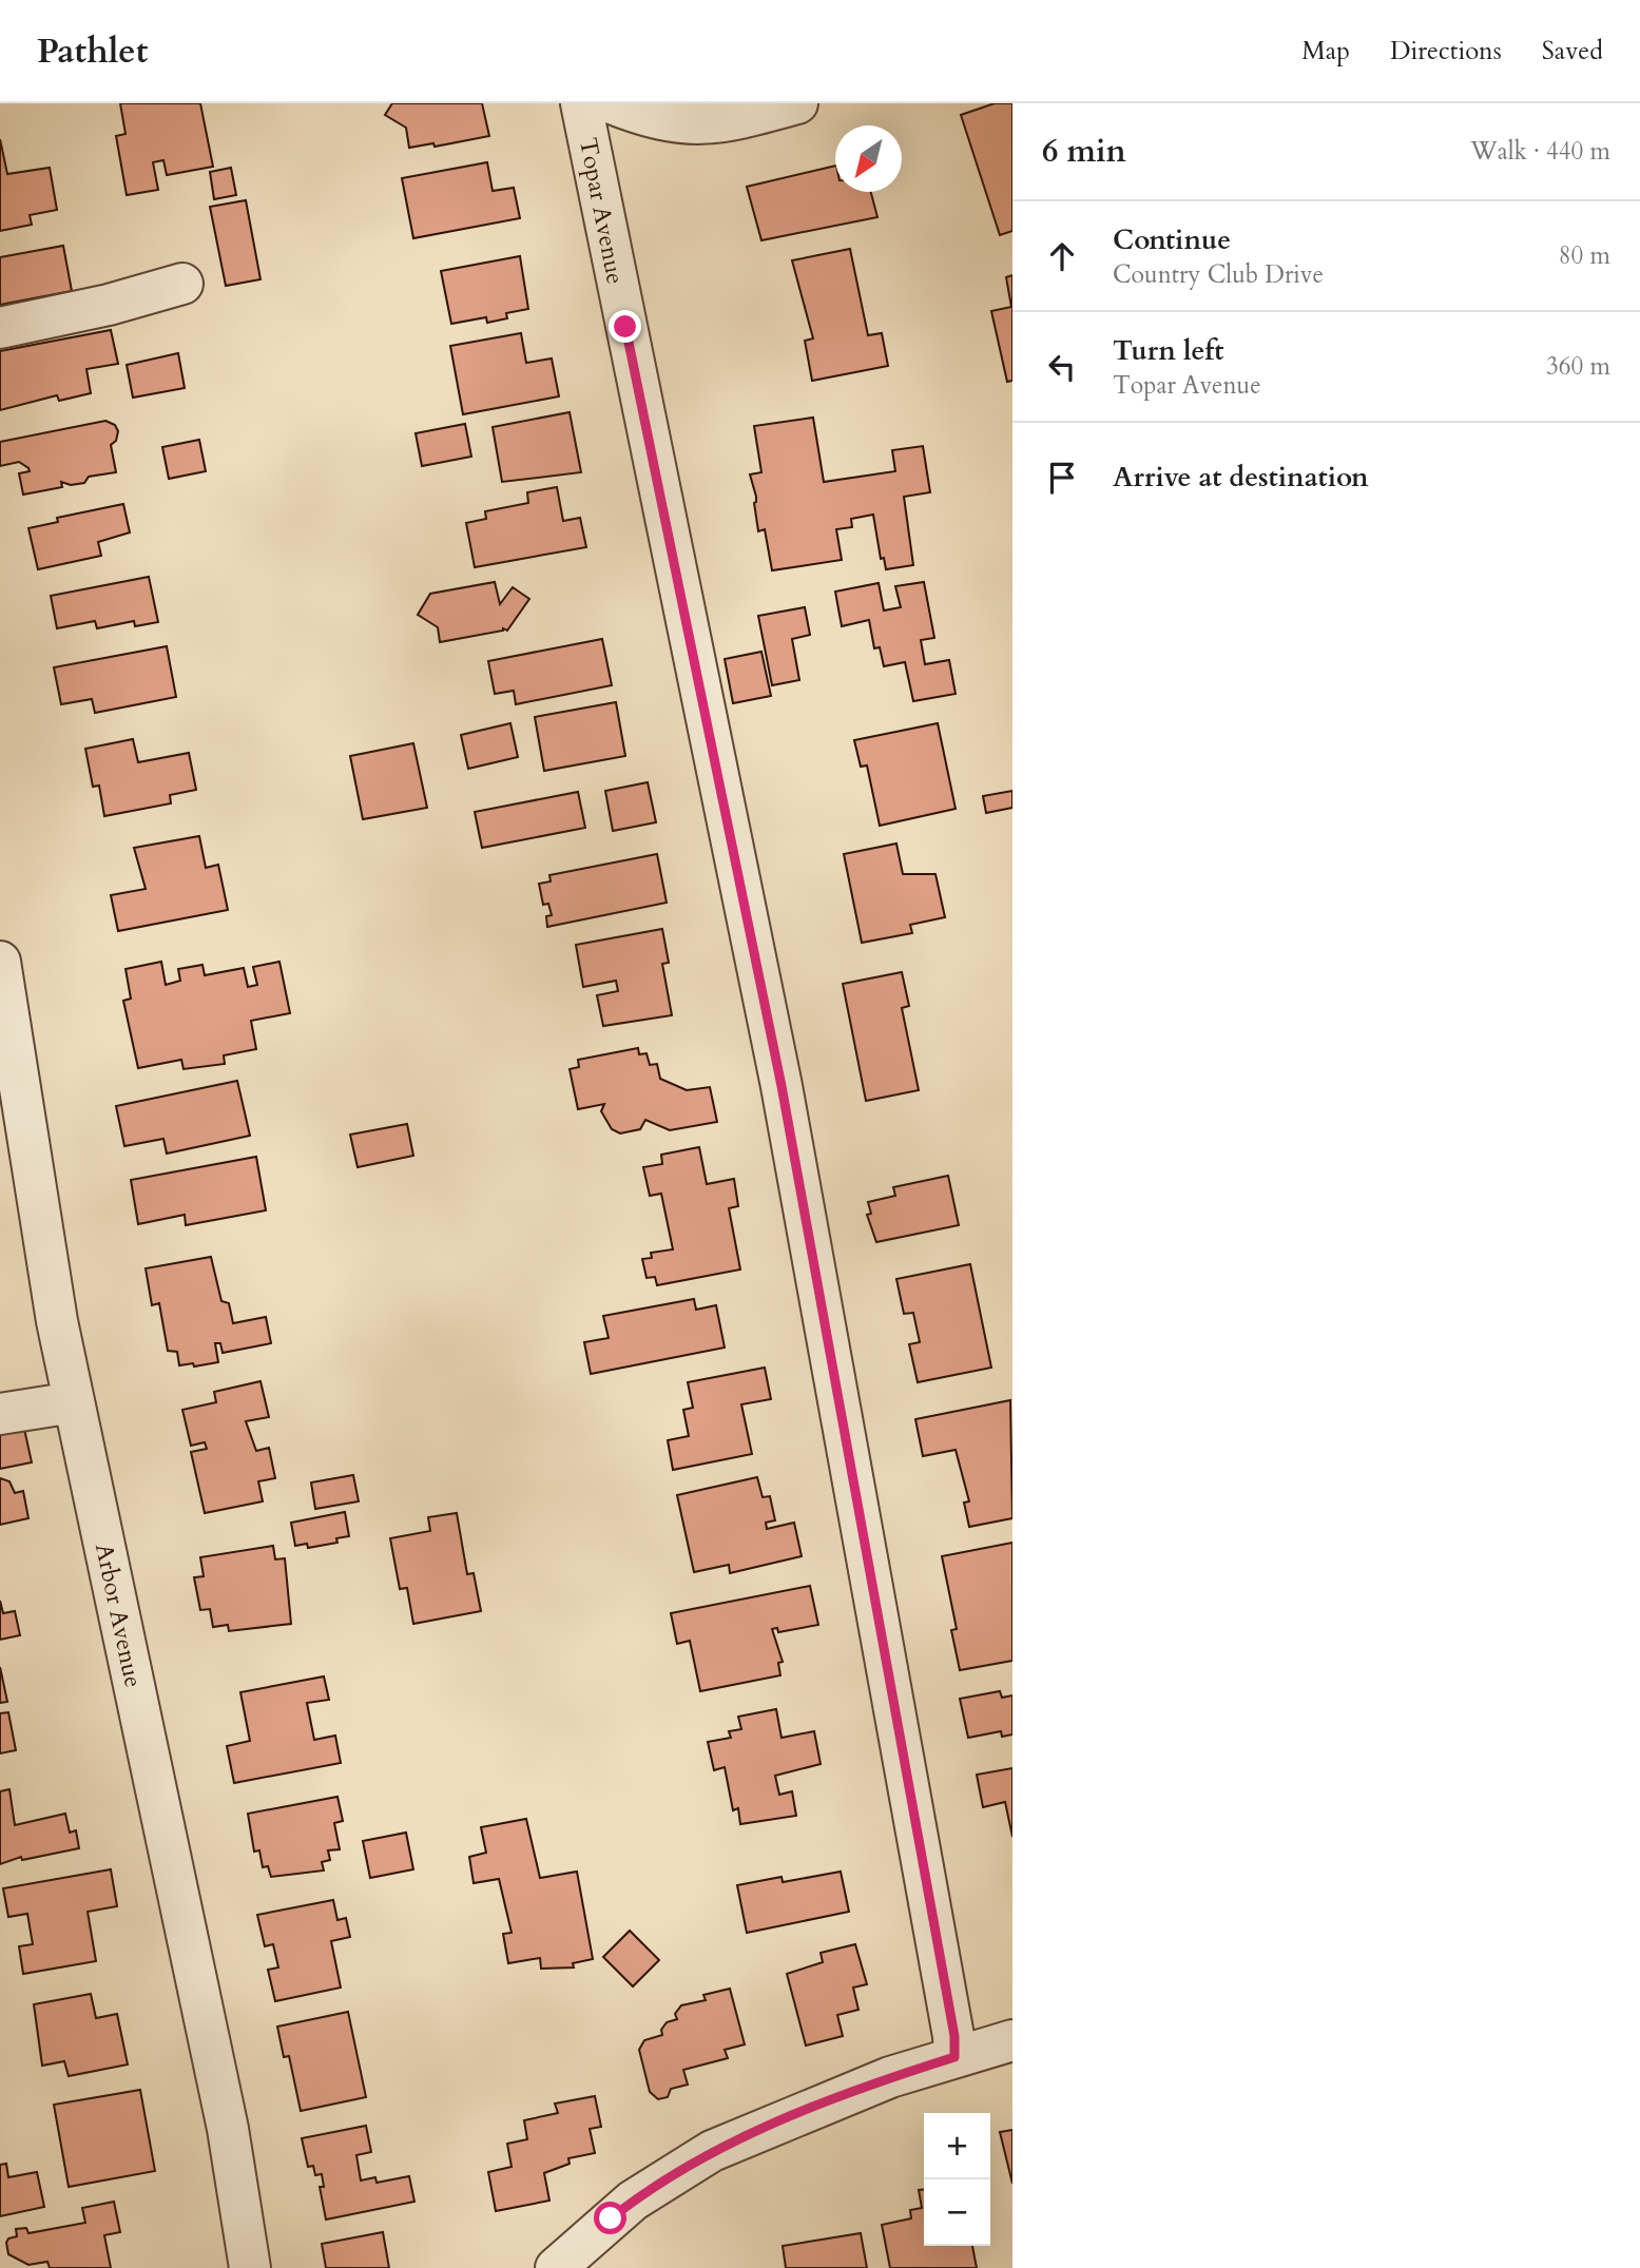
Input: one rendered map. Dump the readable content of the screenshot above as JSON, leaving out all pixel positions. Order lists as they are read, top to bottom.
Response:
{
  "streets": {
    "street": ["Topar Avenue", "Arbor Avenue"]
  },
  "north": "bottom left",
  "page": {
    "header": "Pathlet",
    "nav": ["Map", "Directions", "Saved"],
    "heading": ["6 min", "Walk · 440 m"],
    "list": [
      ["Continue", "Country Club Drive", "80 m"],
      ["Turn left", "Topar Avenue", "360 m"],
      "Arrive at destination"
    ],
    "map_buttons": ["+", "−"]
  }
}
